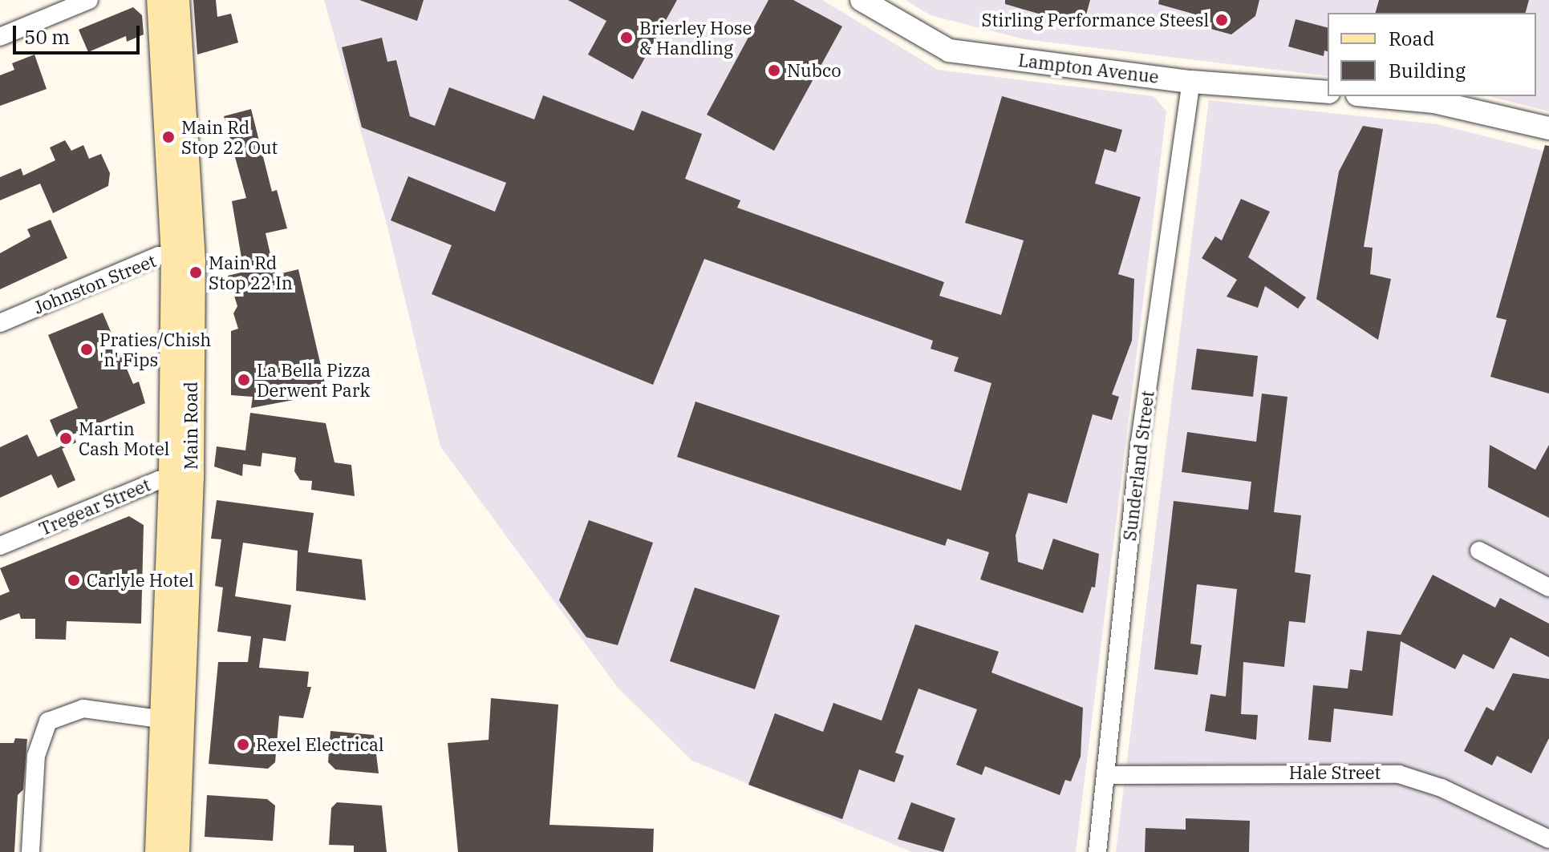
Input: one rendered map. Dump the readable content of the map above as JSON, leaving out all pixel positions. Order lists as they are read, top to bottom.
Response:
{
  "streets": {
    "main road": ["Main Road"],
    "street": [
      "Lampton Avenue",
      "Johnston Street",
      "Sunderland Street",
      "Tregear Street",
      "Hale Street"
    ]
  },
  "crossings": [
    ["Lampton Avenue", "Sunderland Street"],
    ["Johnston Street", "Main Road"],
    ["Main Road", "Tregear Street"],
    ["Sunderland Street", "Hale Street"]
  ],
  "places": [
    "Stirling Performance Steesl",
    "Brierley Hose & Handling",
    "Nubco",
    "Main Rd Stop 22 Out",
    "Main Rd Stop 22 In",
    "Praties/Chish 'n' Fips",
    "La Bella Pizza Derwent Park",
    "Martin Cash Motel",
    "Carlyle Hotel",
    "Rexel Electrical"
  ],
  "legend": ["Road", "Building"],
  "scale_bar": "50 m"
}
